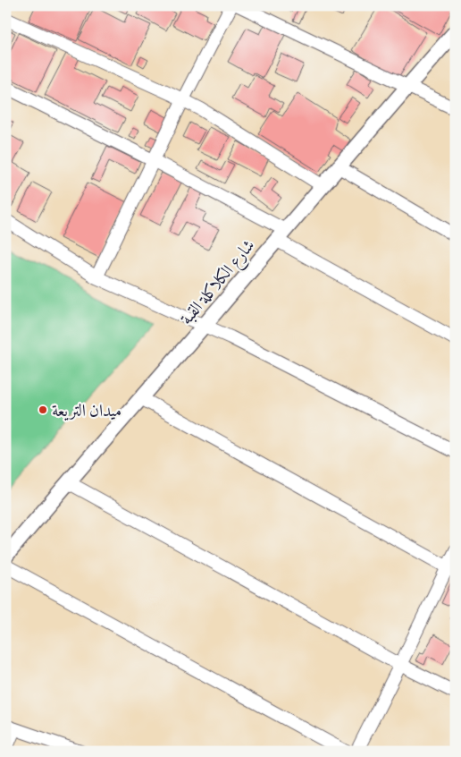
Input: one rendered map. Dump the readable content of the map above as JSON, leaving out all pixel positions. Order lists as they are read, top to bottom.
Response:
{
  "streets": {
    "street": ["شارع الكلاكلة القبة"]
  },
  "places": ["ميدان التريعة"]
}
